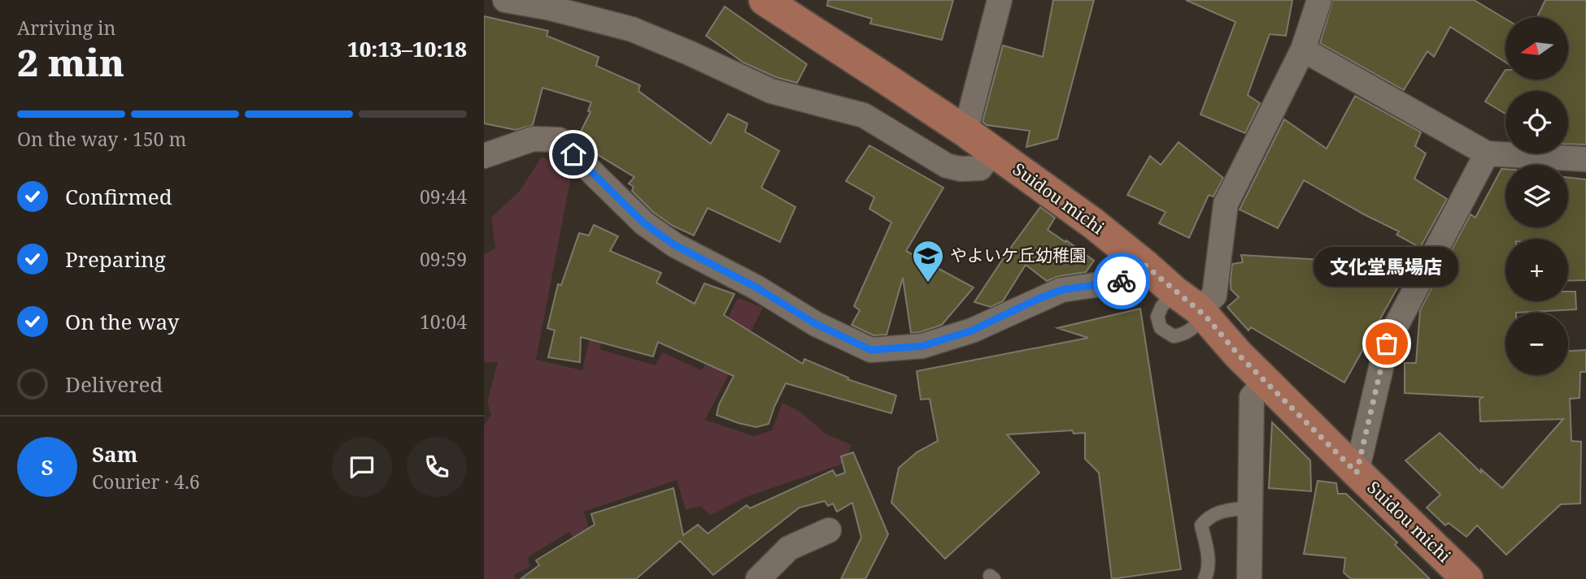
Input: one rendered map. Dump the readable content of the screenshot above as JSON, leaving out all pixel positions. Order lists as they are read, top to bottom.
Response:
{
  "streets": {
    "main road": ["Suidou michi"]
  },
  "places": {
    "school or university": ["やよいケ丘幼稚園"],
    "other": ["文化堂馬場店"]
  },
  "north": "left",
  "page": {
    "heading": ["2 min", "Arriving in", "10:13–10:18"],
    "panel": ["Sam", "Courier · 4.6"],
    "map_buttons": ["+", "−"],
    "bar": "On the way · 150 m",
    "list": [
      ["Confirmed", "09:44"],
      ["Preparing", "09:59"],
      ["On the way", "10:04"],
      "Delivered"
    ],
    "bubble": "文化堂馬場店",
    "round": "S"
  }
}
